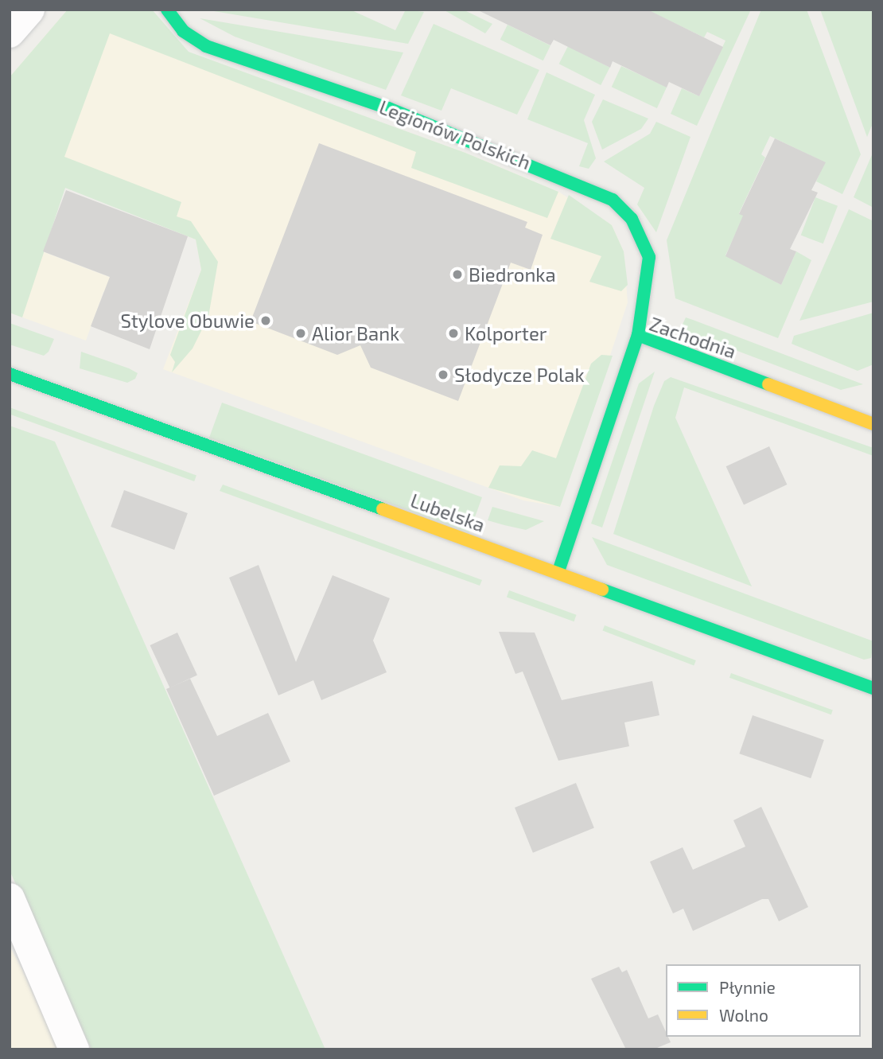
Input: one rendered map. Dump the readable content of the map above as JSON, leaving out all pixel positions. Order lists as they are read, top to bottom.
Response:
{
  "streets": {
    "street": ["Legionów Polskich", "Zachodnia", "Lubelska"]
  },
  "crossings": [
    ["Legionów Polskich", "Zachodnia"],
    ["Zachodnia", "Lubelska"]
  ],
  "places": [
    "Biedronka",
    "Stylove Obuwie",
    "Alior Bank",
    "Kolporter",
    "Słodycze Polak"
  ],
  "legend": ["Płynnie", "Wolno"]
}
